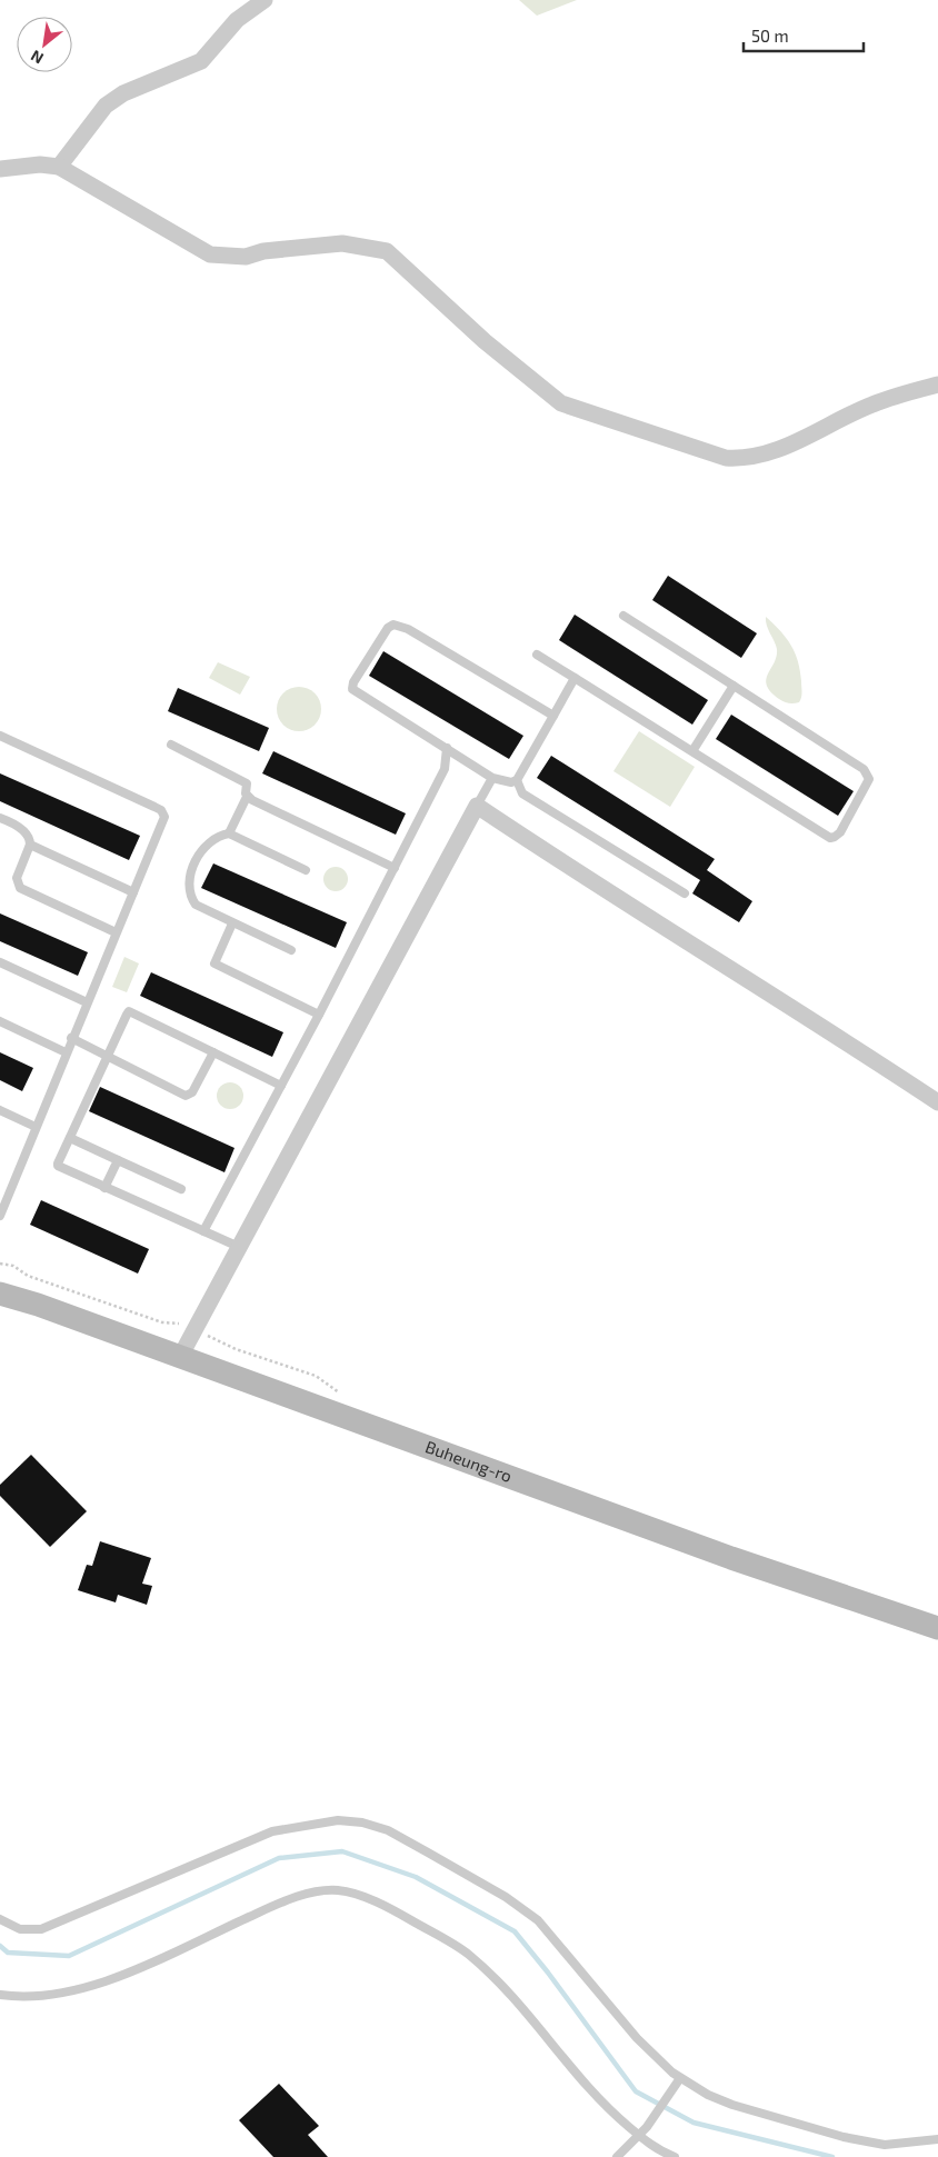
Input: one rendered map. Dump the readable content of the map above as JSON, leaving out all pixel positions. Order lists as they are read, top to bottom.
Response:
{
  "streets": {
    "main road": ["Buheung-ro"]
  },
  "scale_bar": "50 m",
  "north": "bottom left"
}
